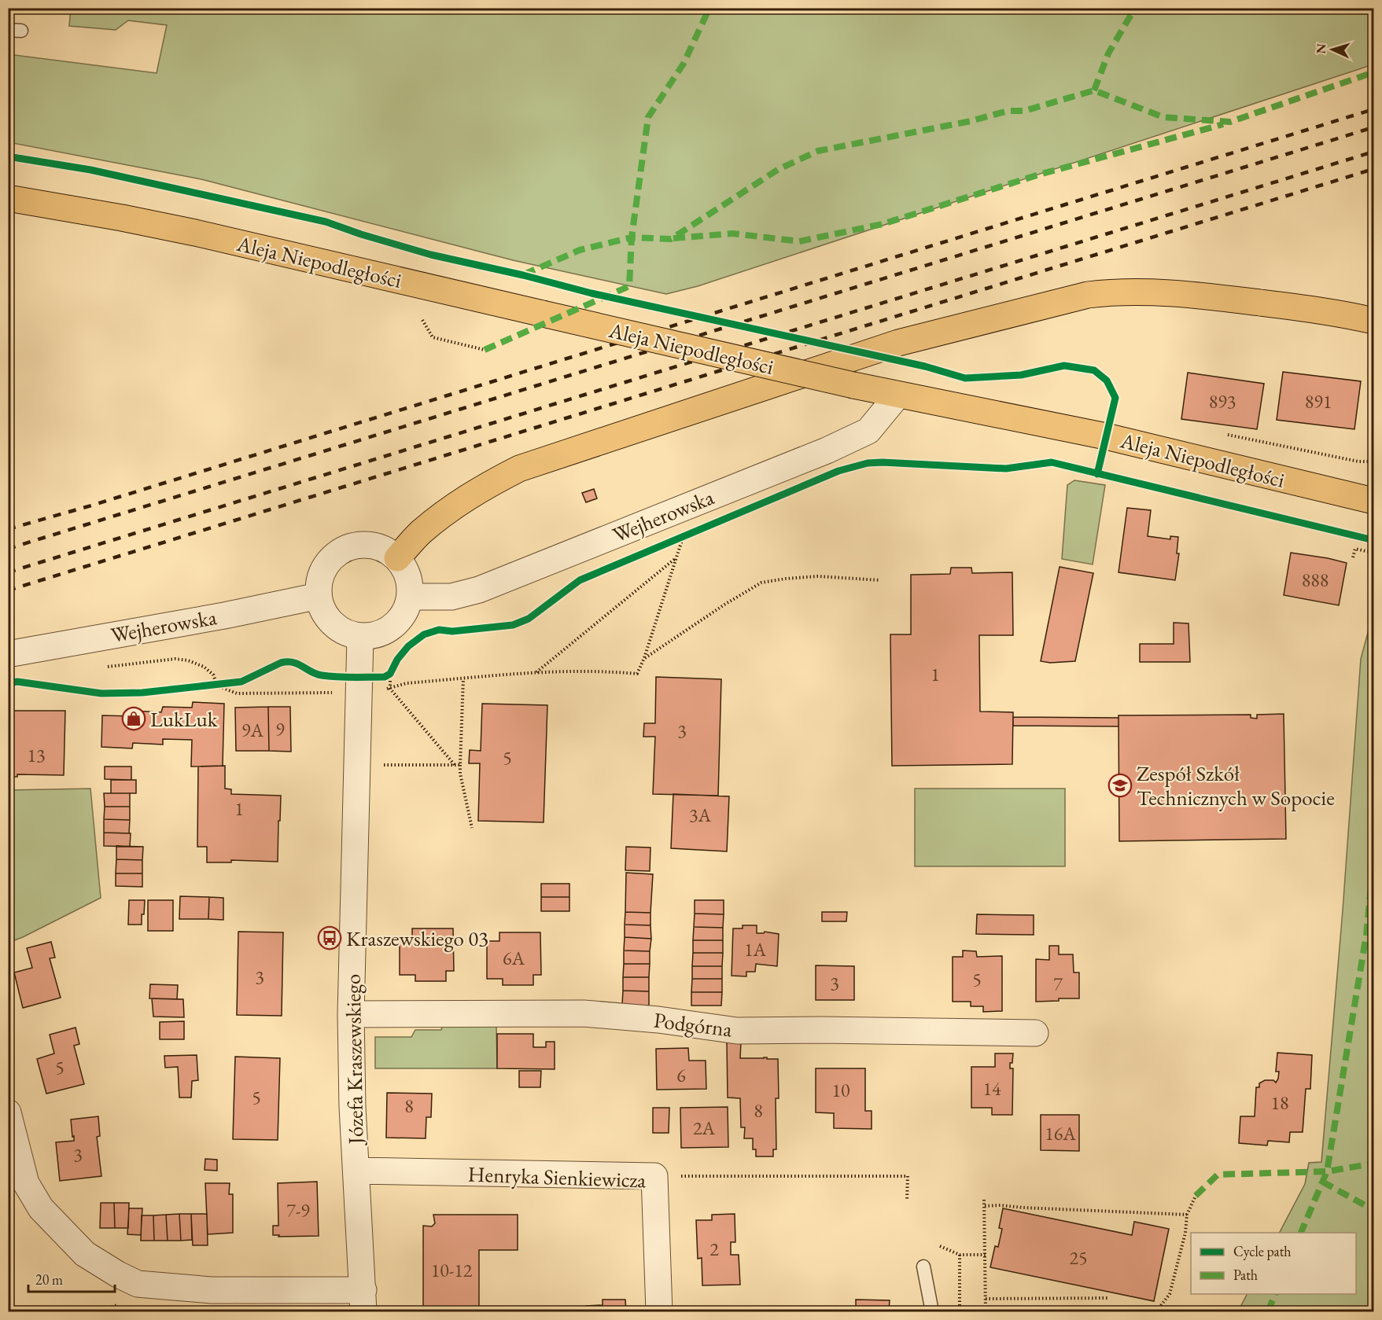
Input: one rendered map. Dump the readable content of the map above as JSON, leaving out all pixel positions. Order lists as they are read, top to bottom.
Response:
{
  "streets": {
    "main road": ["Aleja Niepodległości"],
    "street": [
      "Wejherowska",
      "Podgórna",
      "Józefa Kraszewskiego",
      "Henryka Sienkiewicza"
    ]
  },
  "crossings": [
    ["Aleja Niepodległości", "Wejherowska"],
    ["Wejherowska", "Józefa Kraszewskiego"],
    ["Podgórna", "Józefa Kraszewskiego"],
    ["Józefa Kraszewskiego", "Henryka Sienkiewicza"]
  ],
  "places": {
    "shop": ["LukLuk"],
    "school or university": ["Zespół Szkół Technicznych w Sopocie"],
    "bus stop": ["Kraszewskiego 03"]
  },
  "house_numbers": [
    "893",
    "891",
    "888",
    "1",
    "9",
    "9A",
    "3",
    "13",
    "5",
    "1",
    "3A",
    "1A",
    "6A",
    "3",
    "5",
    "3",
    "7",
    "5",
    "6",
    "14",
    "10",
    "5",
    "18",
    "8",
    "8",
    "2A",
    "16A",
    "3",
    "7-9",
    "2",
    "25",
    "10-12"
  ],
  "legend": ["Cycle path", "Path"],
  "scale_bar": "20 m",
  "north": "left"
}
